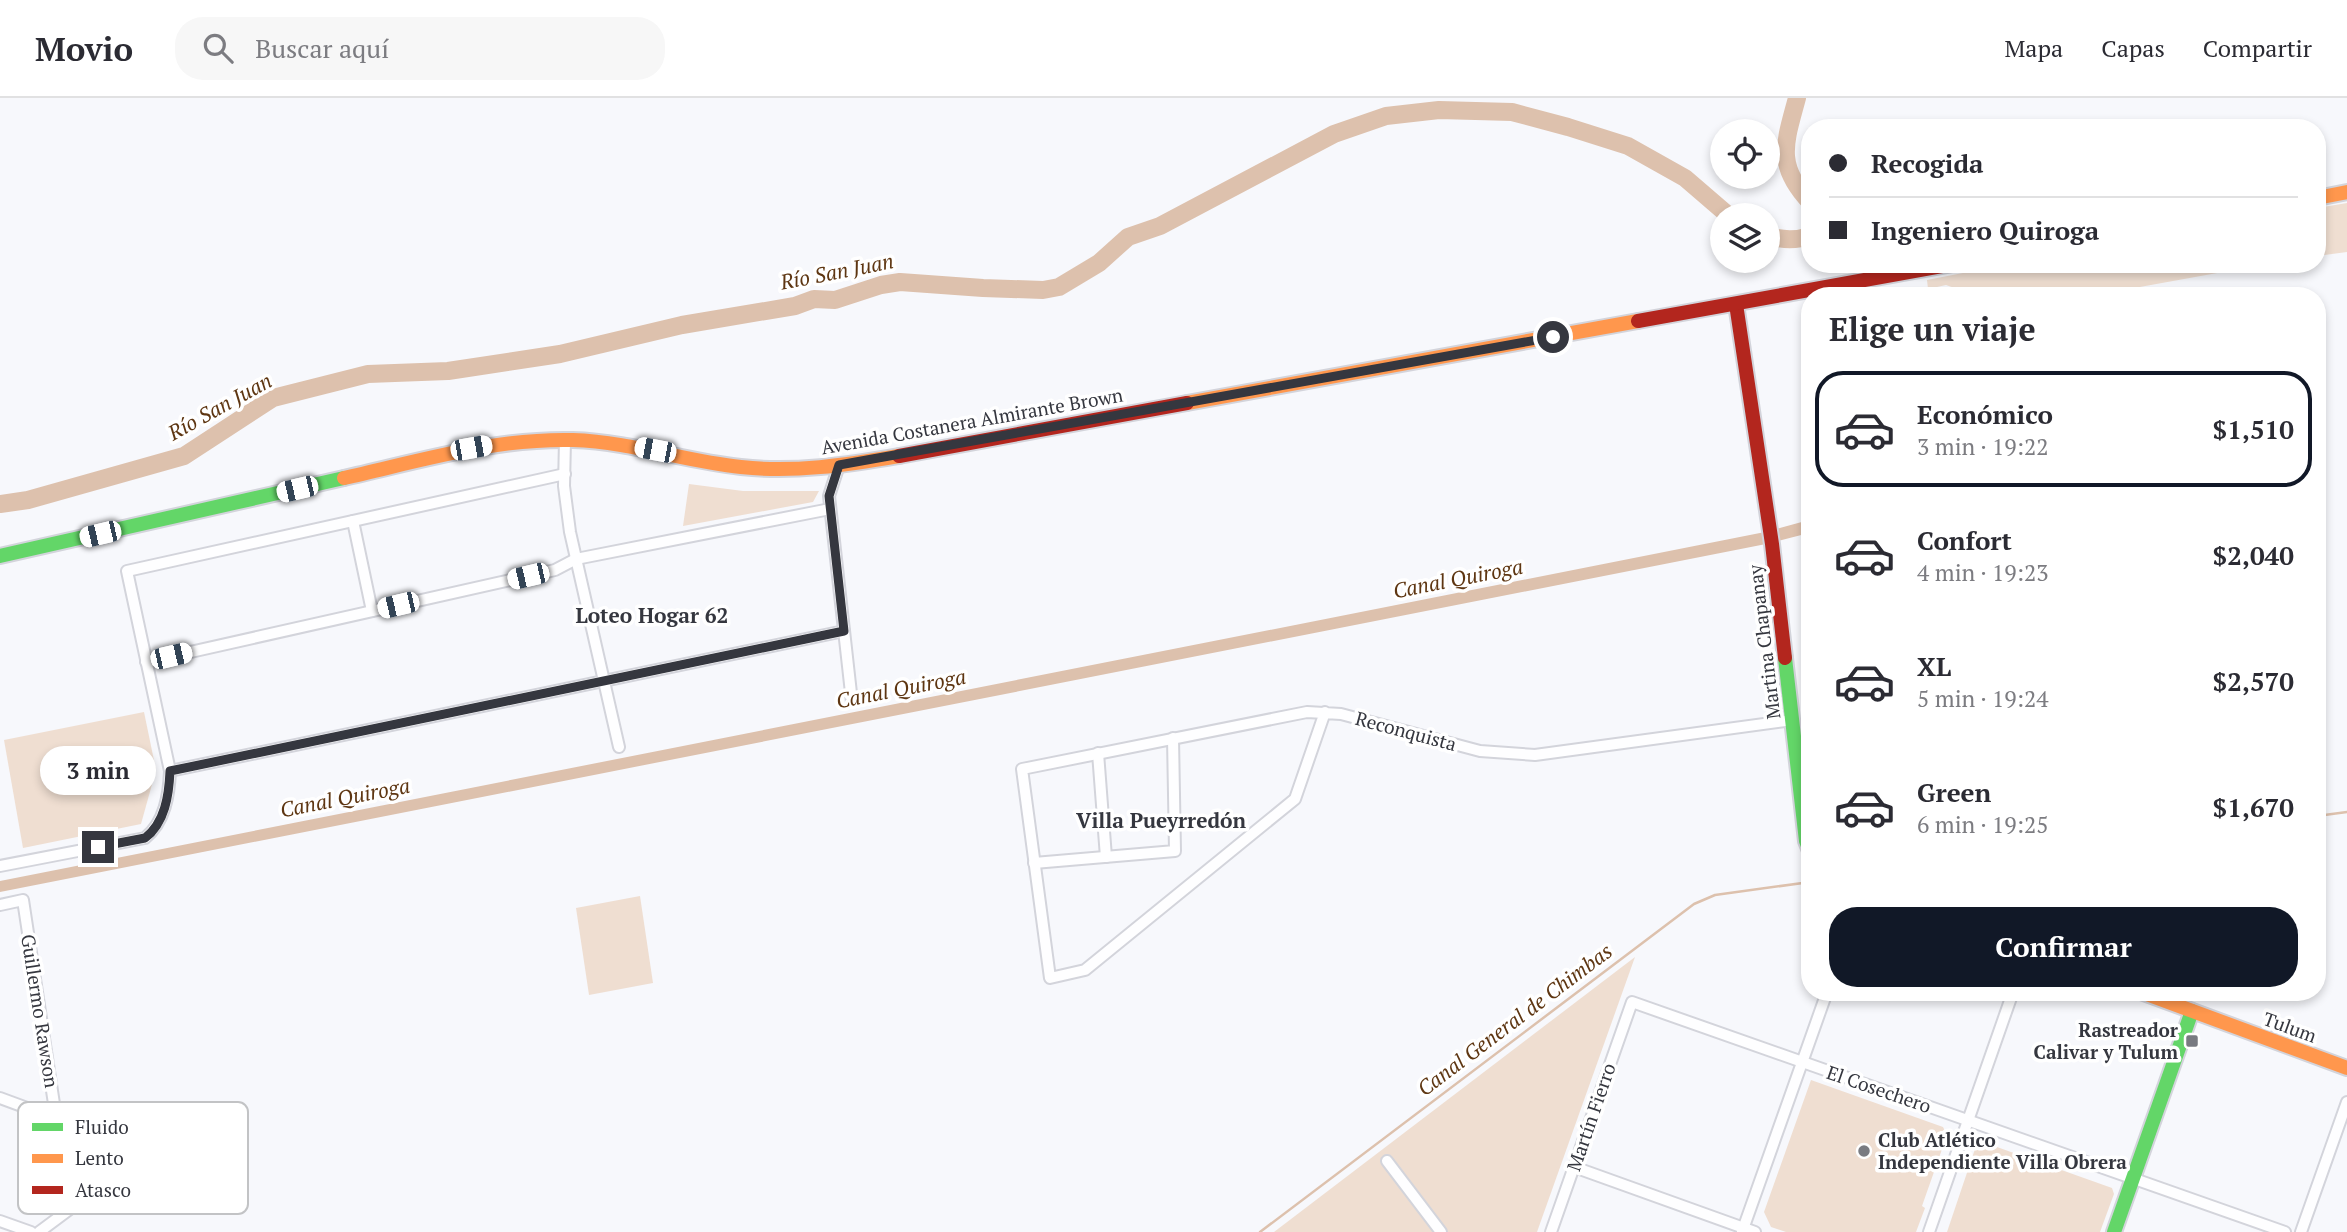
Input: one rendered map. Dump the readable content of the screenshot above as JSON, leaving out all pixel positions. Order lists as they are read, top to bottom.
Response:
{
  "streets": {
    "main road": ["Avenida Costanera Almirante Brown", "Martina Chapanay", "Tulum"],
    "street": [
      "Reconquista",
      "Guillermo Rawson",
      "El Cosechero",
      "Martín Fierro"
    ]
  },
  "crossings": [
    ["Avenida Costanera Almirante Brown", "Martina Chapanay"],
    ["Martina Chapanay", "Reconquista"],
    ["El Cosechero", "Martín Fierro"]
  ],
  "districts": ["Loteo Hogar 62", "Villa Pueyrredón"],
  "water": ["Río San Juan", "Canal Quiroga", "Canal General de Chimbas"],
  "places": {
    "transit": ["Rastreador Calivar y Tulum"],
    "other": ["Club Atlético Independiente Villa Obrera"]
  },
  "legend": ["Fluido", "Lento", "Atasco"],
  "page": {
    "header": "Movio",
    "search": "Buscar aquí",
    "nav": ["Mapa", "Capas", "Compartir"],
    "banner": ["Recogida", "Ingeniero Quiroga"],
    "heading": "Elige un viaje",
    "list": [
      {
        "name": "Económico",
        "note": "3 min · 19:22",
        "value": "$1,510"
      },
      {
        "name": "Confort",
        "note": "4 min · 19:23",
        "value": "$2,040"
      },
      {
        "name": "XL",
        "note": "5 min · 19:24",
        "value": "$2,570"
      },
      {
        "name": "Green",
        "note": "6 min · 19:25",
        "value": "$1,670"
      }
    ],
    "bubble": "3 min",
    "buttons": "Confirmar"
  }
}
